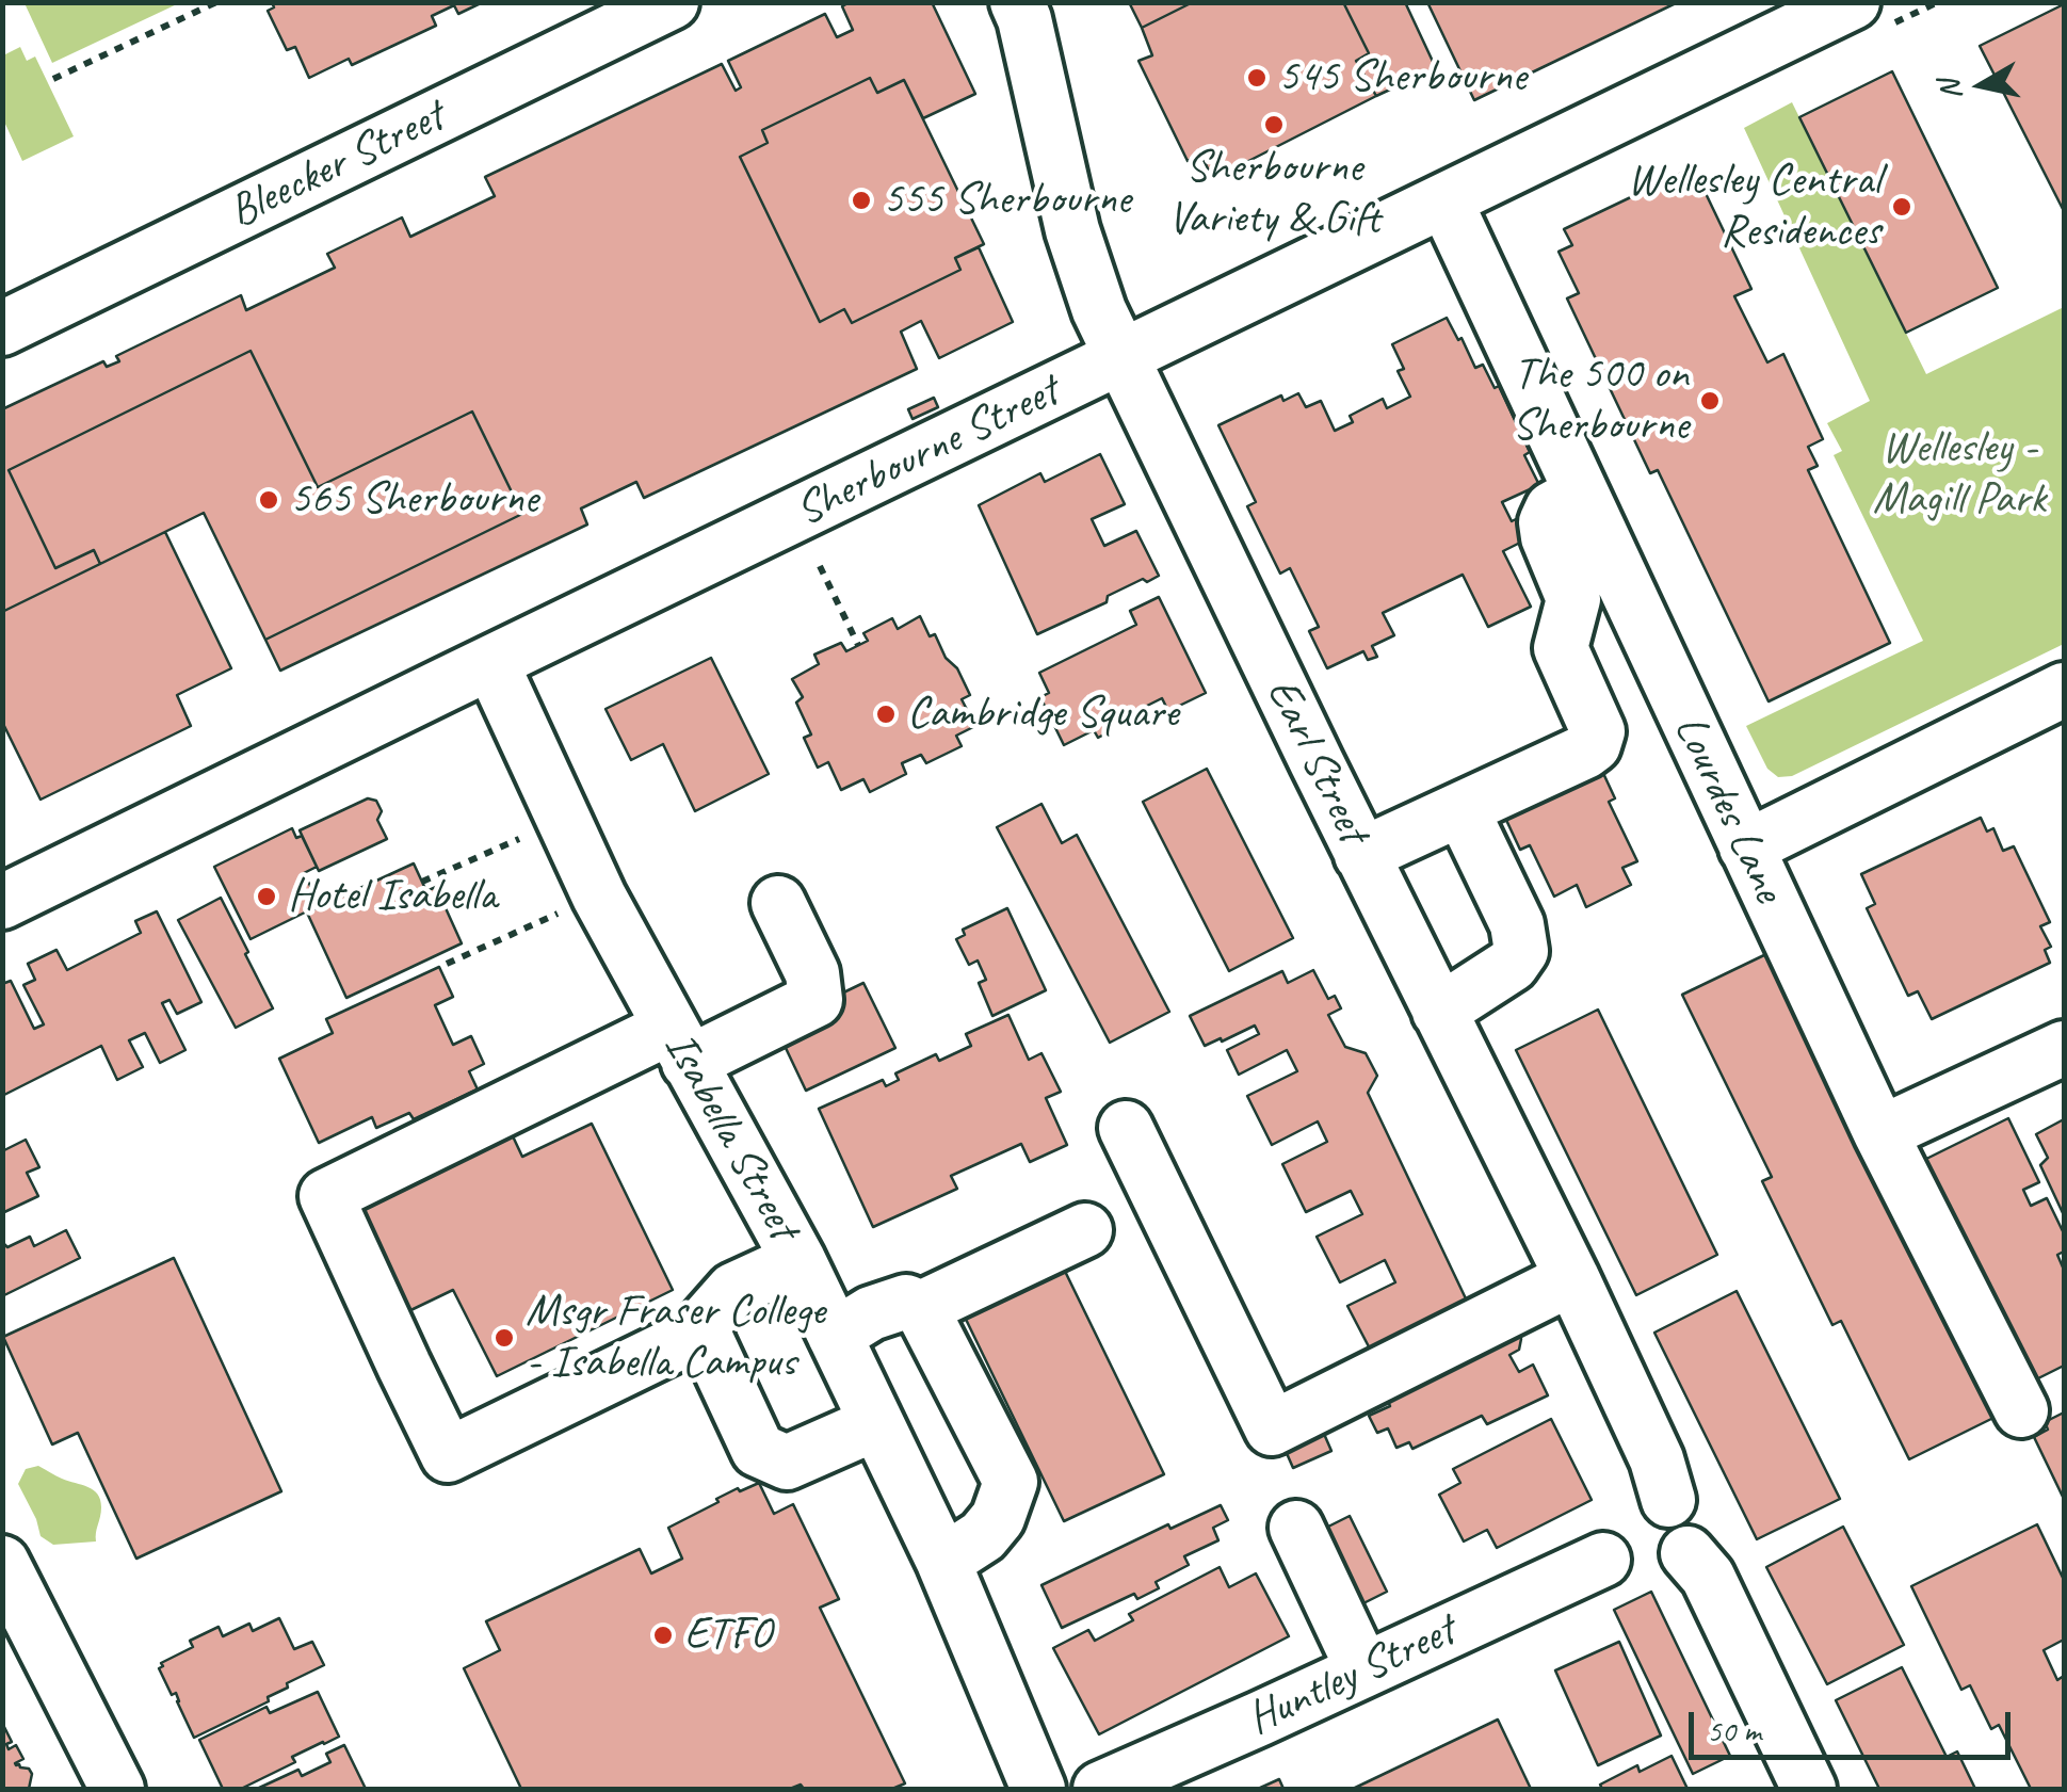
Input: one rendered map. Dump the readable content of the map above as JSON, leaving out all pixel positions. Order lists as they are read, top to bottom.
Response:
{
  "streets": {
    "street": [
      "Bleecker Street",
      "Sherbourne Street",
      "Earl Street",
      "Lourdes Lane",
      "Isabella Street",
      "Huntley Street"
    ]
  },
  "crossings": [
    ["Sherbourne Street", "Earl Street"],
    ["Sherbourne Street", "Lourdes Lane"],
    ["Sherbourne Street", "Isabella Street"]
  ],
  "parks": ["Wellesley - Magill Park"],
  "places": [
    "545 Sherbourne",
    "Sherbourne Variety & Gift",
    "555 Sherbourne",
    "Wellesley Central Residences",
    "The 500 on Sherbourne",
    "565 Sherbourne",
    "Cambridge Square",
    "Hotel Isabella",
    "Msgr Fraser College - Isabella Campus",
    "ETFO"
  ],
  "scale_bar": "50 m",
  "north": "left"
}
